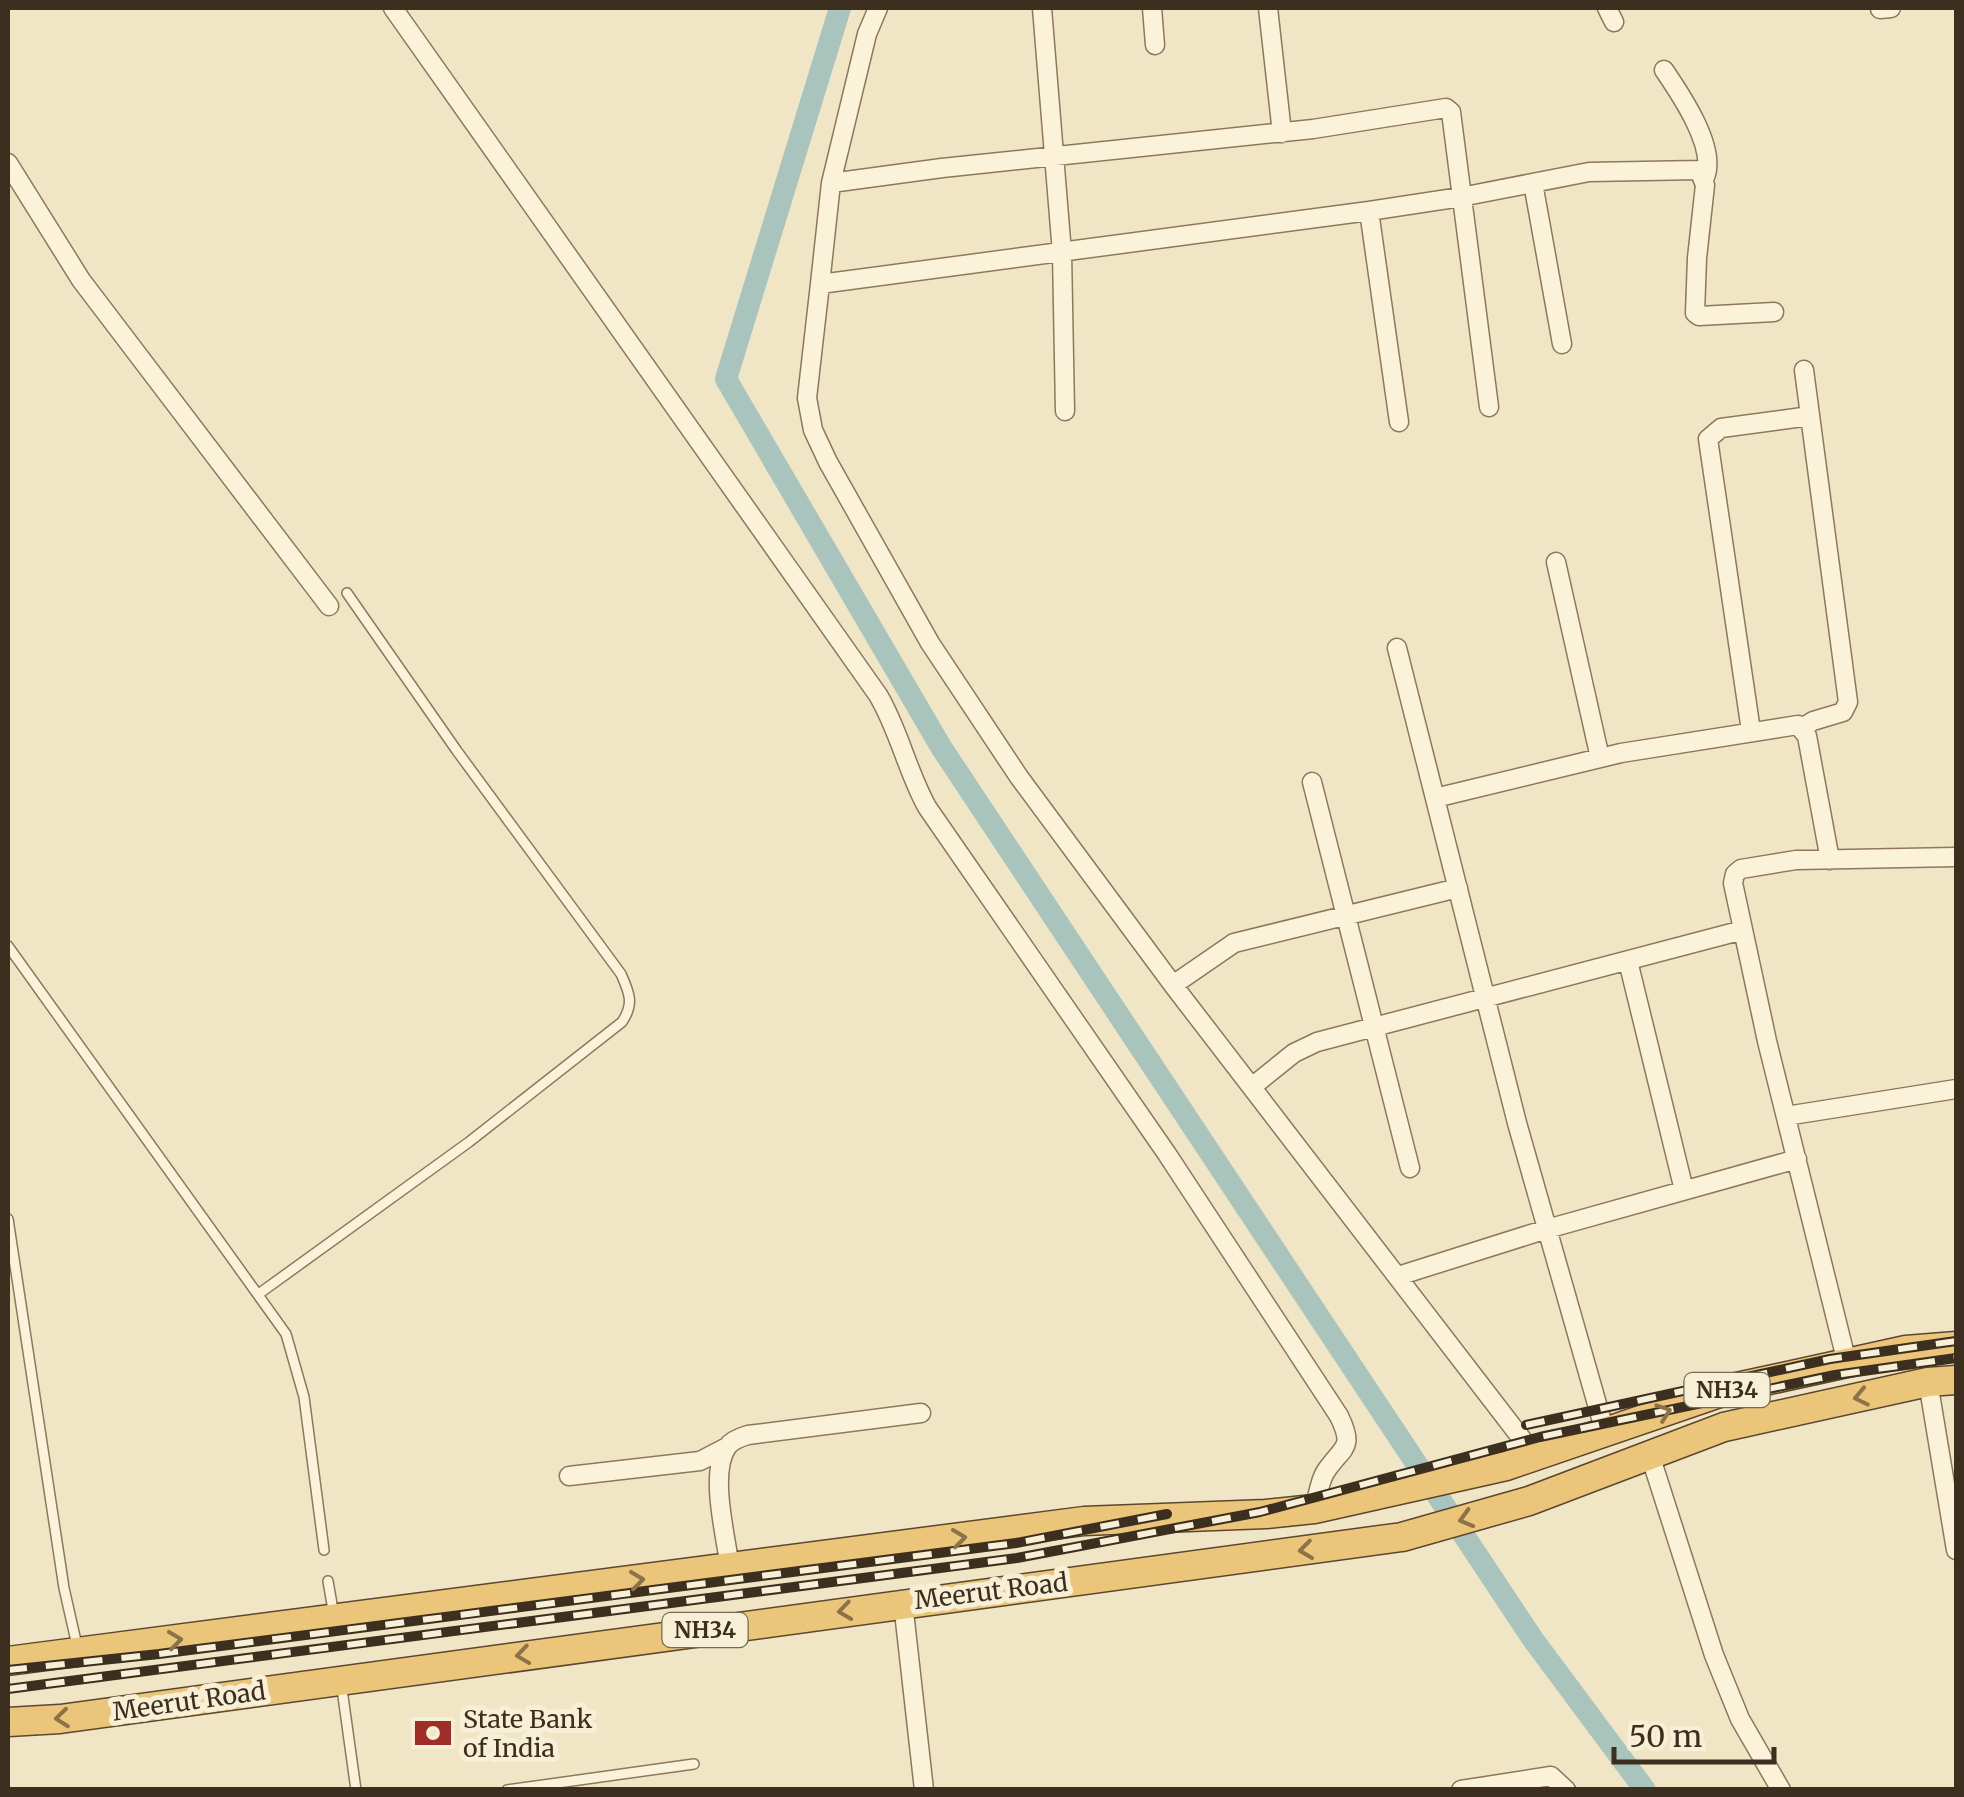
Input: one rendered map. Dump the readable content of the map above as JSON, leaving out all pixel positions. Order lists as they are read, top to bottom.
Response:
{
  "streets": {
    "highway": ["NH34", "Meerut Road"]
  },
  "places": {
    "bank": ["State Bank of India"]
  },
  "scale_bar": "50 m"
}
